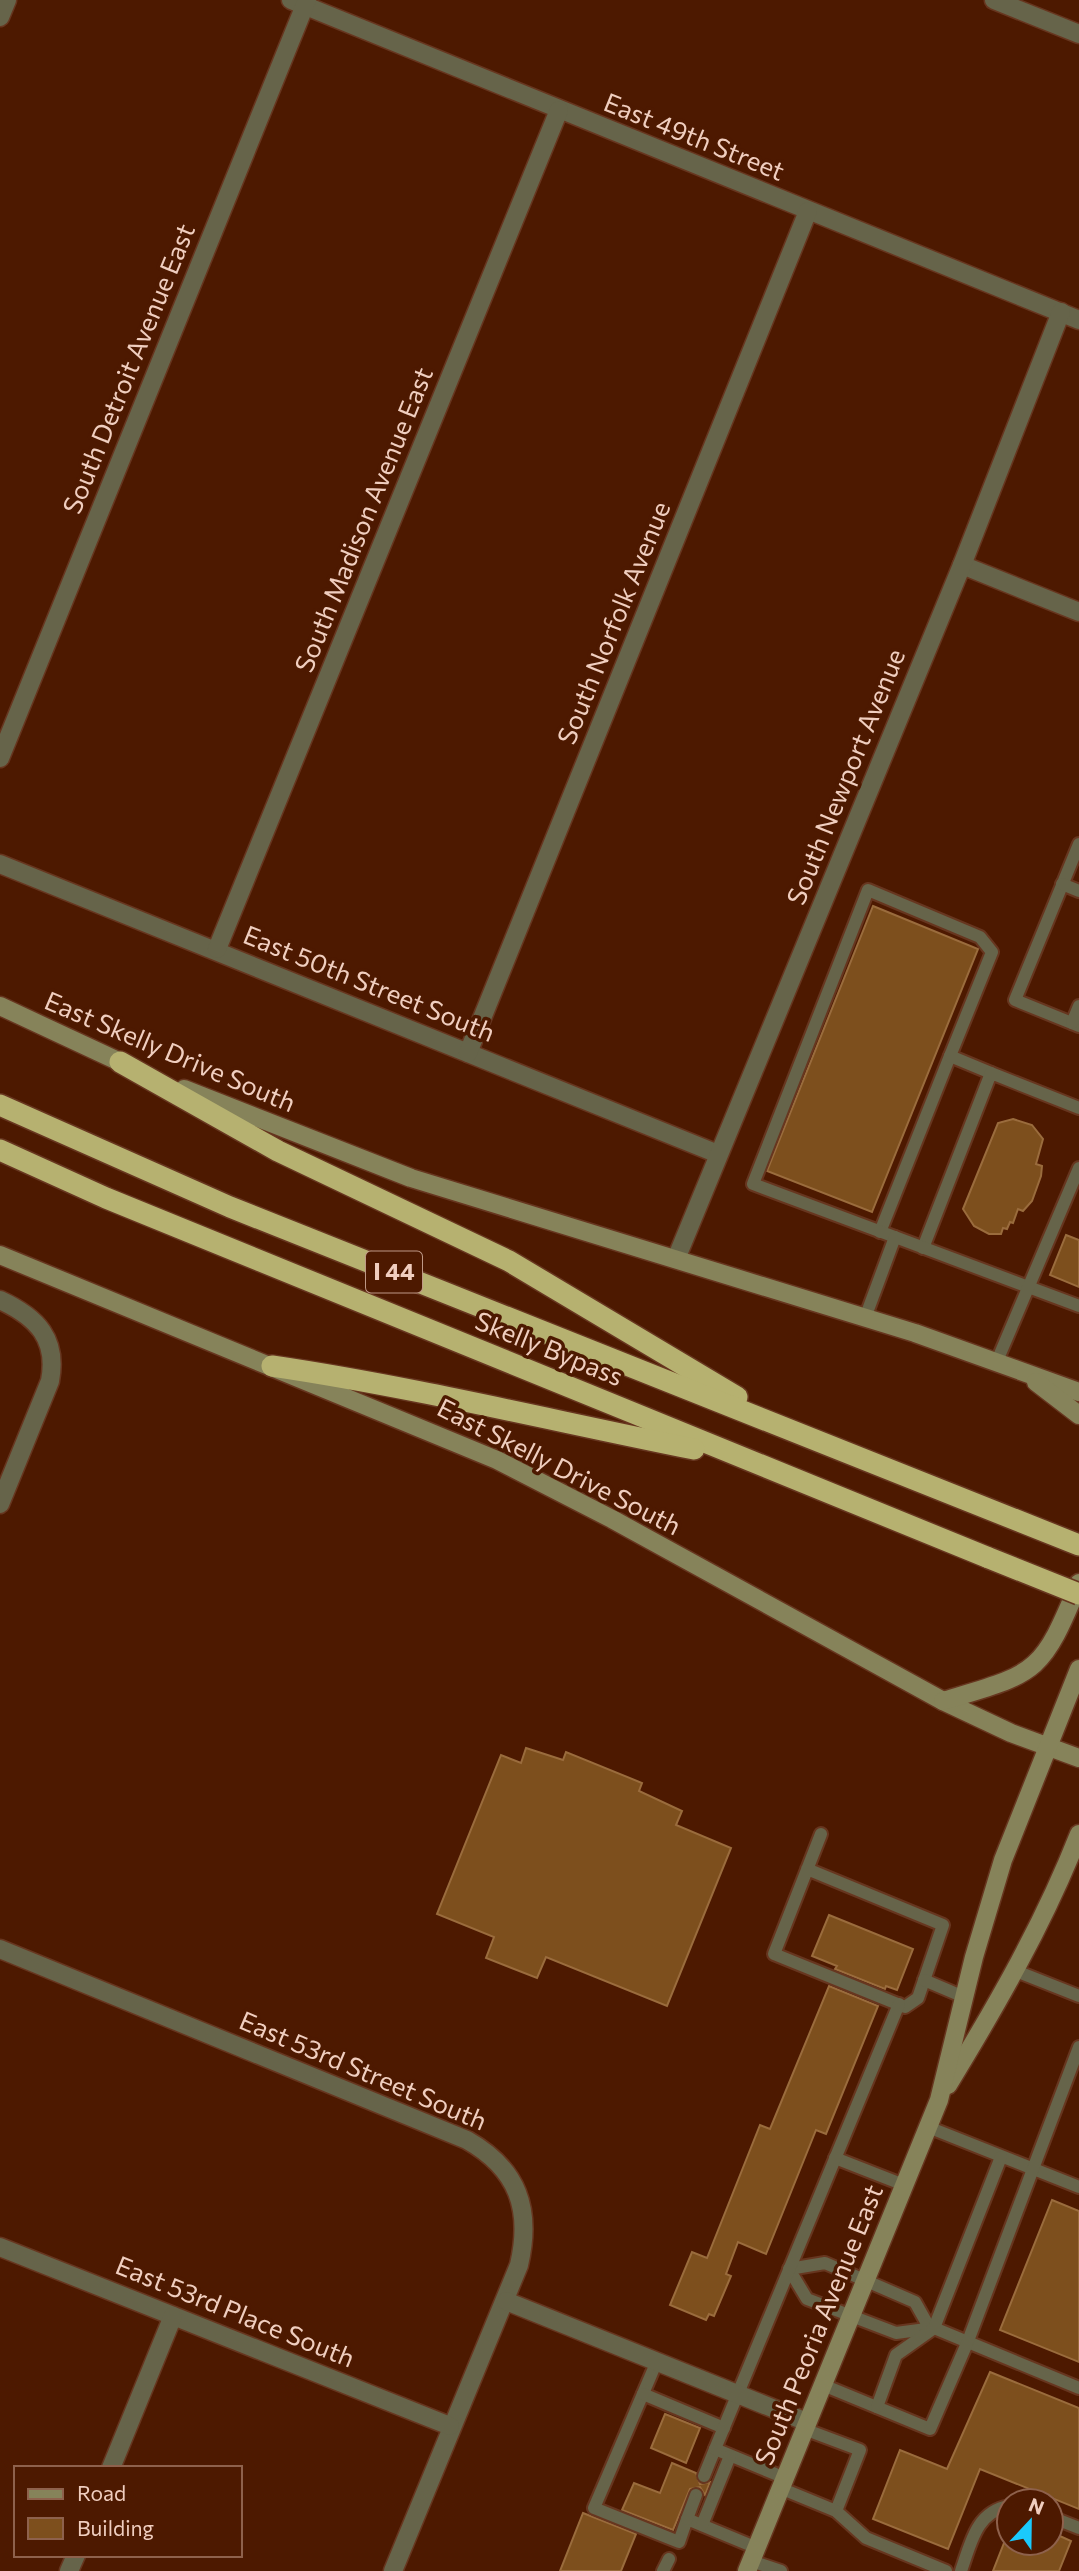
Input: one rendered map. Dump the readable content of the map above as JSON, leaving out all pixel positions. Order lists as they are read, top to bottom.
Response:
{
  "streets": {
    "highway": ["I 44", "Skelly Bypass"],
    "main road": ["East Skelly Drive South", "South Peoria Avenue East"],
    "street": [
      "East 49th Street",
      "South Detroit Avenue East",
      "South Madison Avenue East",
      "South Norfolk Avenue",
      "South Newport Avenue",
      "East 50th Street South",
      "East 53rd Street South",
      "East 53rd Place South"
    ]
  },
  "crossings": [
    ["East 49th Street", "South Detroit Avenue East"],
    ["East 49th Street", "South Madison Avenue East"],
    ["East 49th Street", "South Norfolk Avenue"],
    ["East 49th Street", "South Newport Avenue"],
    ["South Madison Avenue East", "East 50th Street South"],
    ["South Norfolk Avenue", "East 50th Street South"],
    ["South Newport Avenue", "East 50th Street South"],
    ["South Newport Avenue", "East Skelly Drive South"],
    ["East Skelly Drive South", "South Peoria Avenue East"],
    ["East 53rd Street South", "East 53rd Place South"]
  ],
  "legend": ["Road", "Building"],
  "north": "top"
}
